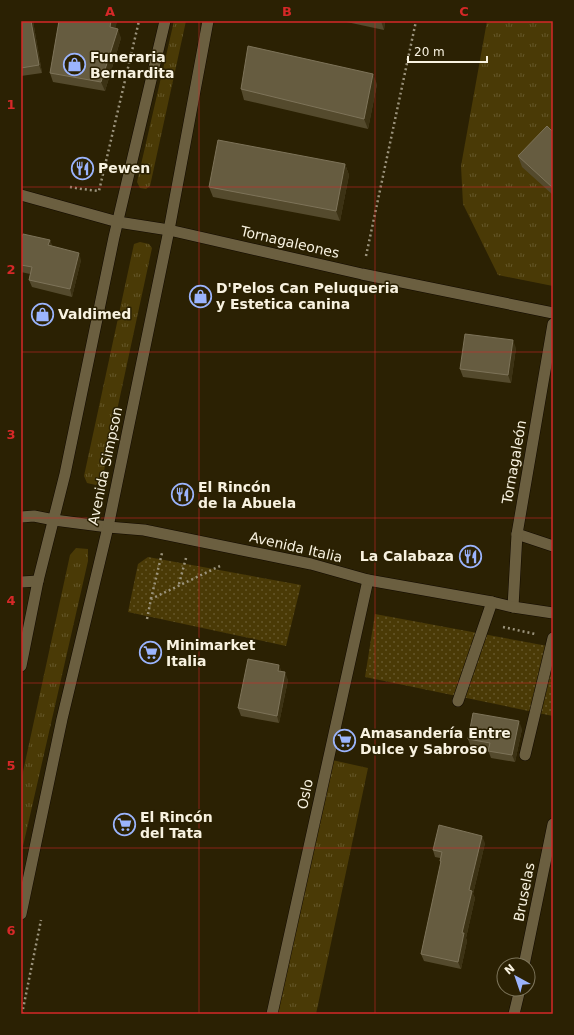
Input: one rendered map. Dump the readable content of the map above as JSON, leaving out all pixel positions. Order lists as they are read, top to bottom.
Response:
{
  "streets": {
    "street": [
      "Tornagaleones",
      "Tornagaleón",
      "Avenida Simpson",
      "Avenida Italia",
      "Oslo",
      "Bruselas"
    ]
  },
  "crossings": [
    ["Tornagaleones", "Avenida Simpson"],
    ["Tornagaleón", "Avenida Italia"],
    ["Avenida Simpson", "Avenida Italia"],
    ["Avenida Italia", "Oslo"]
  ],
  "places": {
    "shop": ["Funeraria Bernardita", "D'Pelos Can Peluqueria y Estetica canina", "Valdimed"],
    "restaurant": ["Pewen", "El Rincón de la Abuela", "La Calabaza"],
    "supermarket": ["Minimarket Italia", "Amasandería Entre Dulce y Sabroso", "El Rincón del Tata"]
  },
  "scale_bar": "20 m",
  "north": "top left",
  "grid": {
    "columns": ["A", "B", "C"],
    "rows": [
      "1",
      "2",
      "3",
      "4",
      "5",
      "6"
    ]
  }
}
